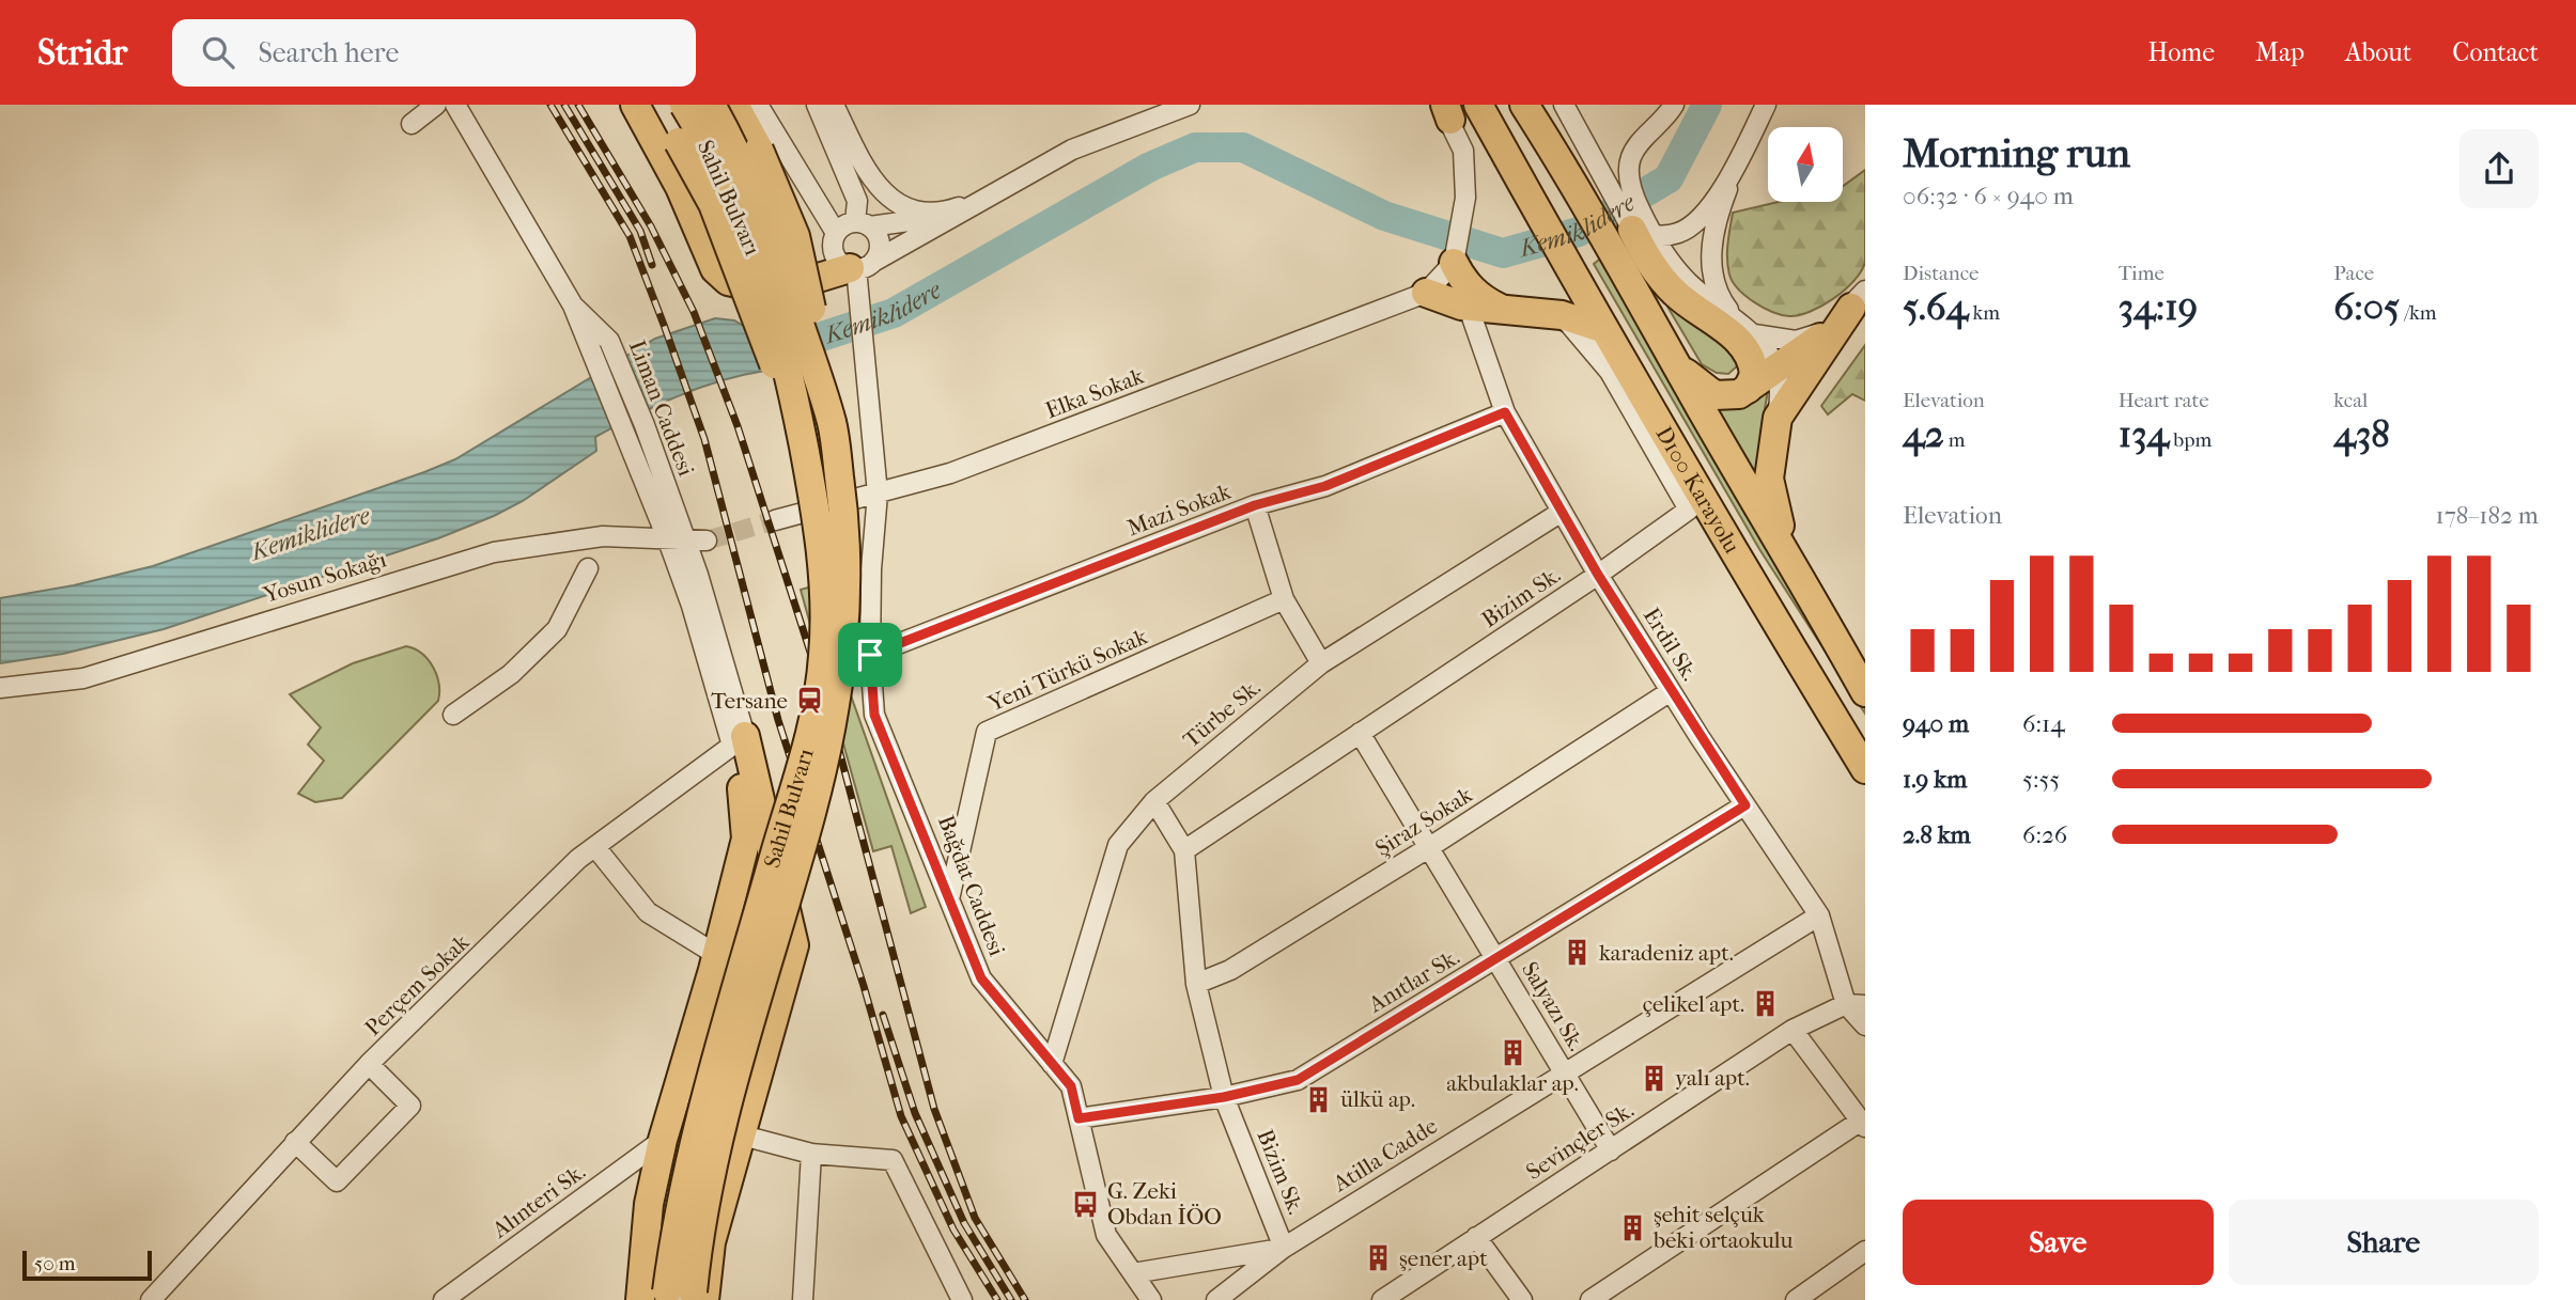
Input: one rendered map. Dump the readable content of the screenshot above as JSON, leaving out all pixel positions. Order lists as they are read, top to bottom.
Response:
{
  "streets": {
    "highway": ["Sahil Bulvarı", "D100 Karayolu"],
    "street": [
      "Elka Sokak",
      "Liman Caddesi",
      "Mazi Sokak",
      "Yosun Sokağı",
      "Bizim Sk.",
      "Erdil Sk.",
      "Yeni Türkü Sokak",
      "Türbe Sk.",
      "Şiraz Sokak",
      "Bağdat Caddesi",
      "Anıtlar Sk.",
      "Perçem Sokak",
      "Salyazı Sk.",
      "Sevinçler Sk.",
      "Atilla Cadde",
      "Alınteri Sk."
    ]
  },
  "crossings": [
    ["Elka Sokak", "Bağdat Caddesi"],
    ["Liman Caddesi", "Yosun Sokağı"],
    ["Liman Caddesi", "Perçem Sokak"],
    ["Mazi Sokak", "Erdil Sk."],
    ["Mazi Sokak", "Bağdat Caddesi"],
    ["Bizim Sk.", "Erdil Sk."],
    ["Bizim Sk.", "Türbe Sk."],
    ["Bizim Sk.", "Şiraz Sokak"],
    ["Bizim Sk.", "Anıtlar Sk."],
    ["Bizim Sk.", "Salyazı Sk."],
    ["Bizim Sk.", "Atilla Cadde"],
    ["Erdil Sk.", "Türbe Sk."],
    ["Erdil Sk.", "Şiraz Sokak"],
    ["Erdil Sk.", "Anıtlar Sk."],
    ["Erdil Sk.", "Sevinçler Sk."],
    ["Erdil Sk.", "Atilla Cadde"],
    ["Yeni Türkü Sokak", "Bağdat Caddesi"],
    ["Türbe Sk.", "Bağdat Caddesi"],
    ["Şiraz Sokak", "Salyazı Sk."],
    ["Bağdat Caddesi", "Anıtlar Sk."],
    ["Bağdat Caddesi", "Atilla Cadde"],
    ["Anıtlar Sk.", "Salyazı Sk."],
    ["Salyazı Sk.", "Sevinçler Sk."],
    ["Salyazı Sk.", "Atilla Cadde"]
  ],
  "water": ["Kemiklidere"],
  "places": {
    "station": ["Tersane"],
    "building": [
      "karadeniz apt.",
      "çelikel apt.",
      "akbulaklar ap.",
      "yalı apt.",
      "ülkü ap.",
      "şehit selçuk beki ortaokulu",
      "şener apt"
    ],
    "bus stop": ["G. Zeki Obdan İÖO"]
  },
  "scale_bar": "50 m",
  "north": "top",
  "page": {
    "header": "Stridr",
    "search": "Search here",
    "nav": [
      "Home",
      "Map",
      "About",
      "Contact"
    ],
    "heading": ["Morning run", "06:32 · 6 × 940 m"],
    "stats": [
      ["Distance", "5.64 km"],
      ["Time", "34:19"],
      ["Pace", "6:05 /km"],
      ["Elevation", "42 m"],
      ["Heart rate", "134 bpm"],
      ["kcal", "438"]
    ],
    "chart": ["Elevation", "178–182 m"],
    "list": [
      {
        "name": "940 m",
        "note": "6:14"
      },
      {
        "name": "1.9 km",
        "note": "5:55"
      },
      {
        "name": "2.8 km",
        "note": "6:26"
      }
    ],
    "buttons": ["Save", "Share"],
    "scale": "50 m"
  }
}
